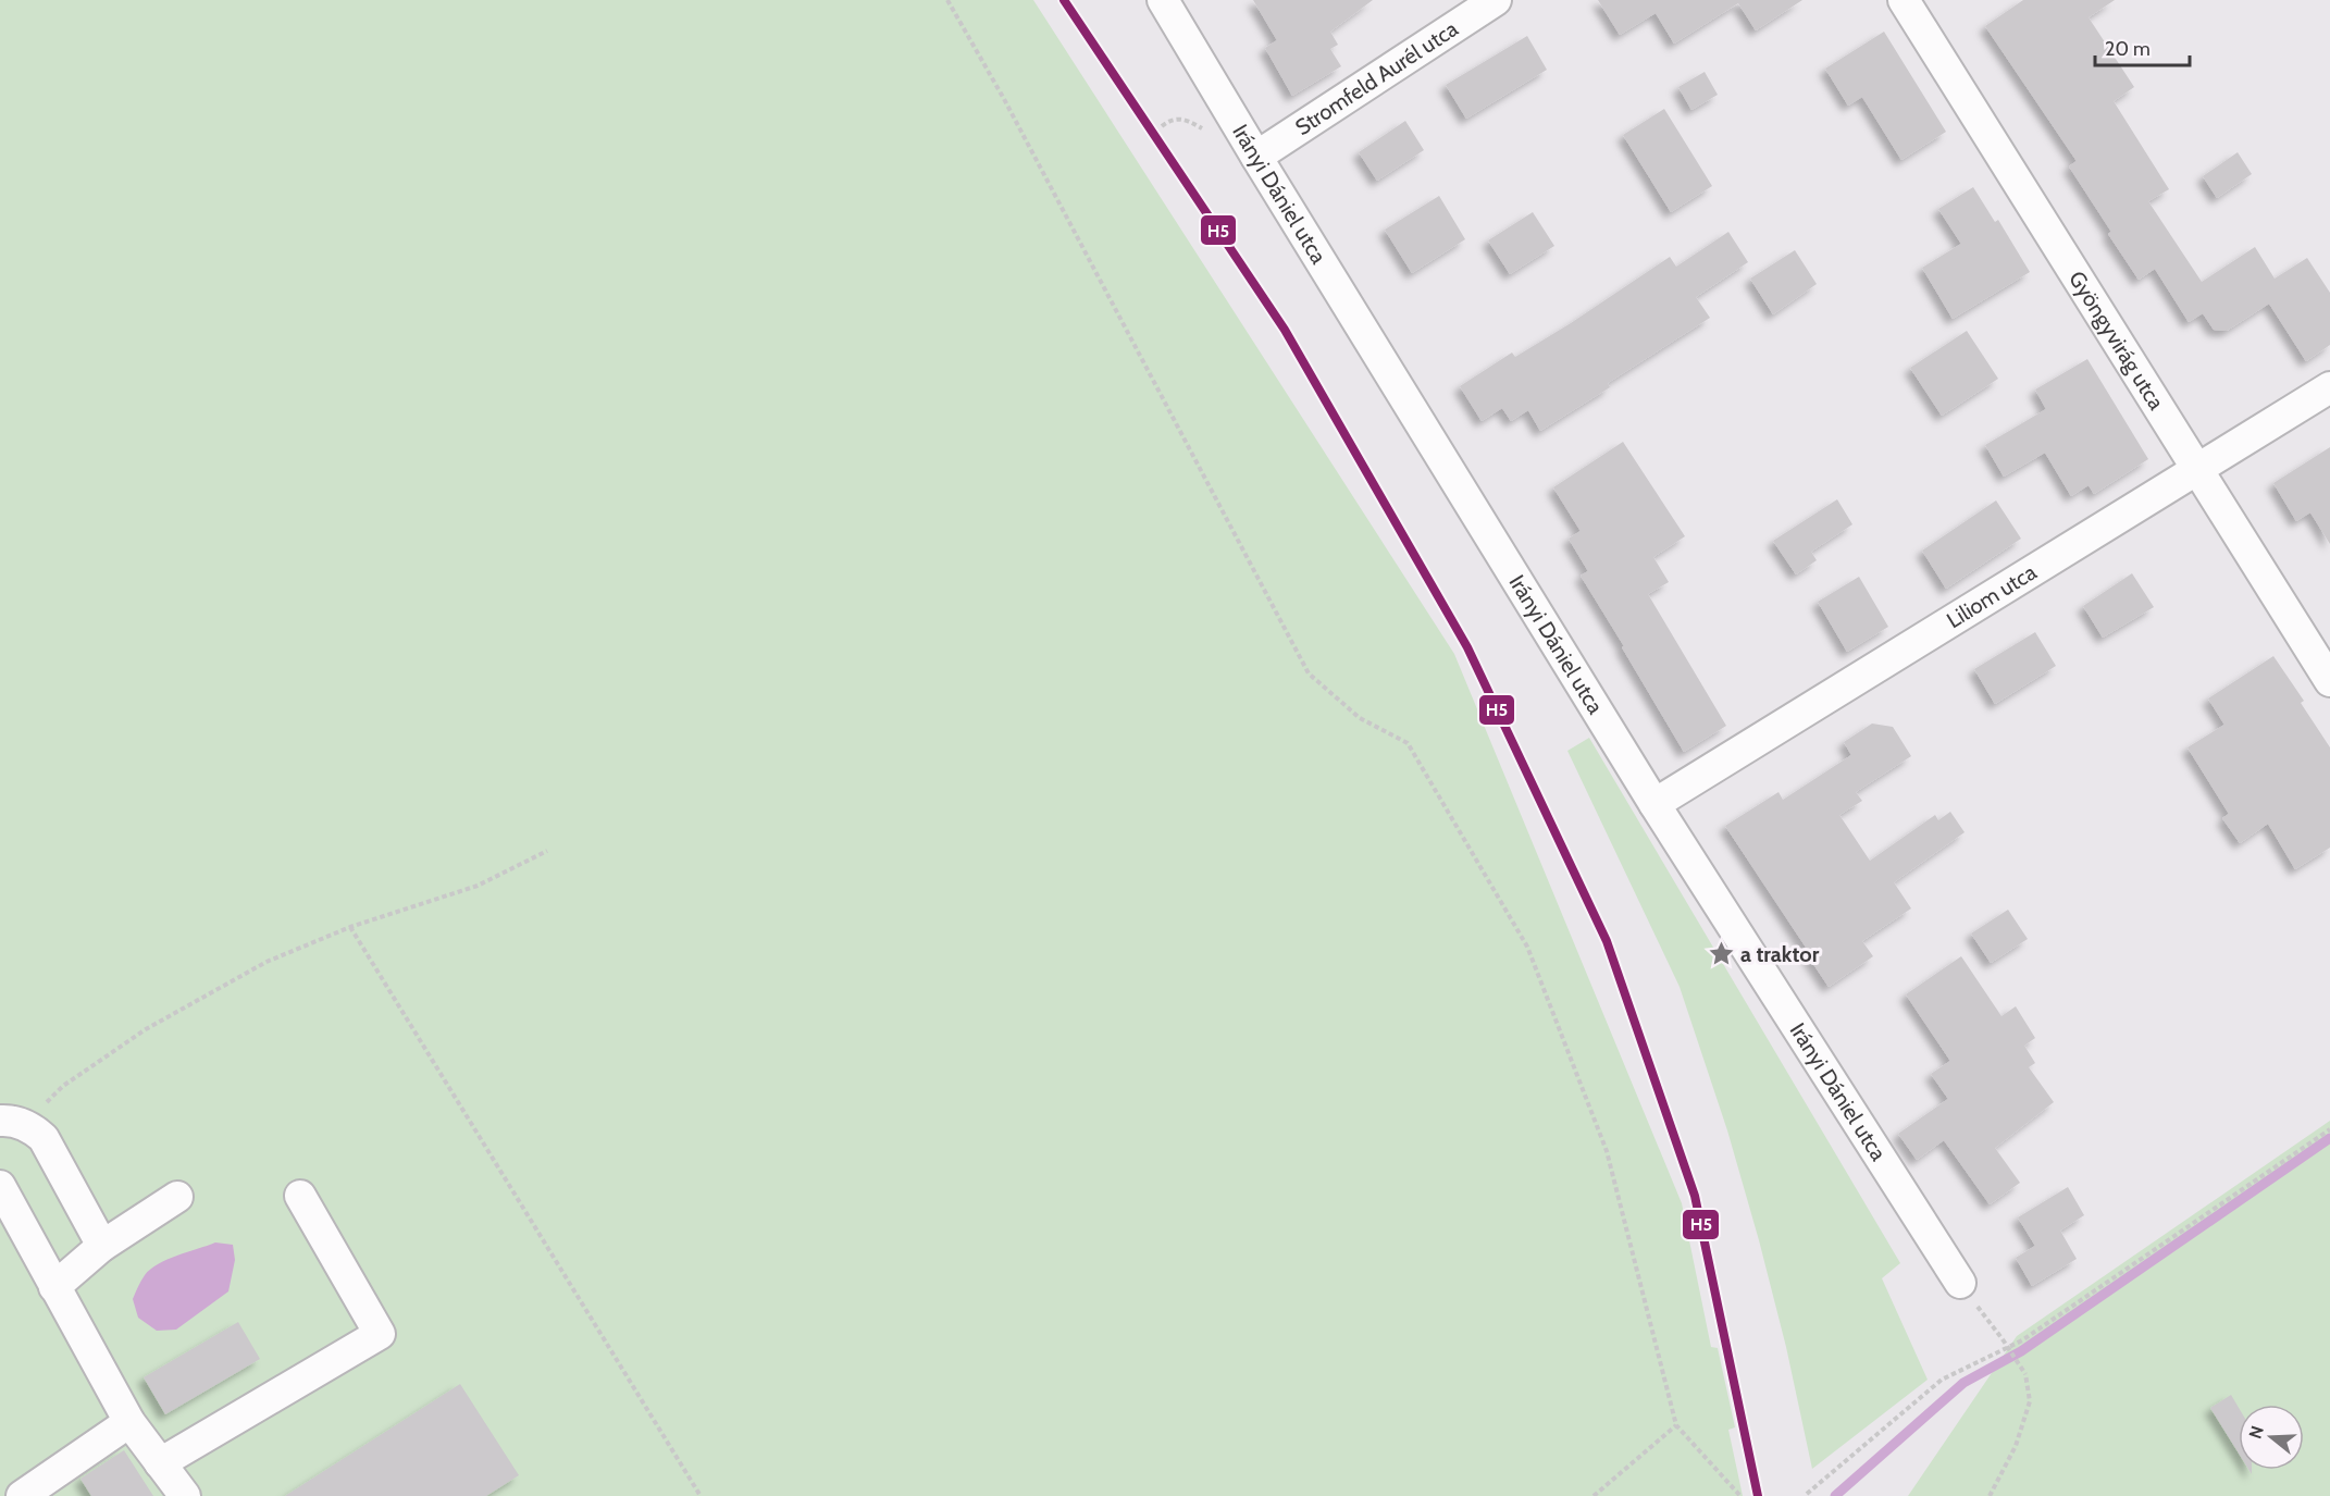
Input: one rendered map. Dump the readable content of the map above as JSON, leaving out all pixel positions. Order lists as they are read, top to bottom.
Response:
{
  "streets": {
    "street": [
      "Stromfeld Aurél utca",
      "Irányi Dániel utca",
      "Gyöngyvirág utca",
      "Liliom utca"
    ]
  },
  "crossings": [
    ["Stromfeld Aurél utca", "Irányi Dániel utca"],
    ["Irányi Dániel utca", "Liliom utca"],
    ["Gyöngyvirág utca", "Liliom utca"]
  ],
  "places": {
    "place": ["a traktor"]
  },
  "lines": ["transit line H5"],
  "scale_bar": "20 m",
  "north": "left"
}
